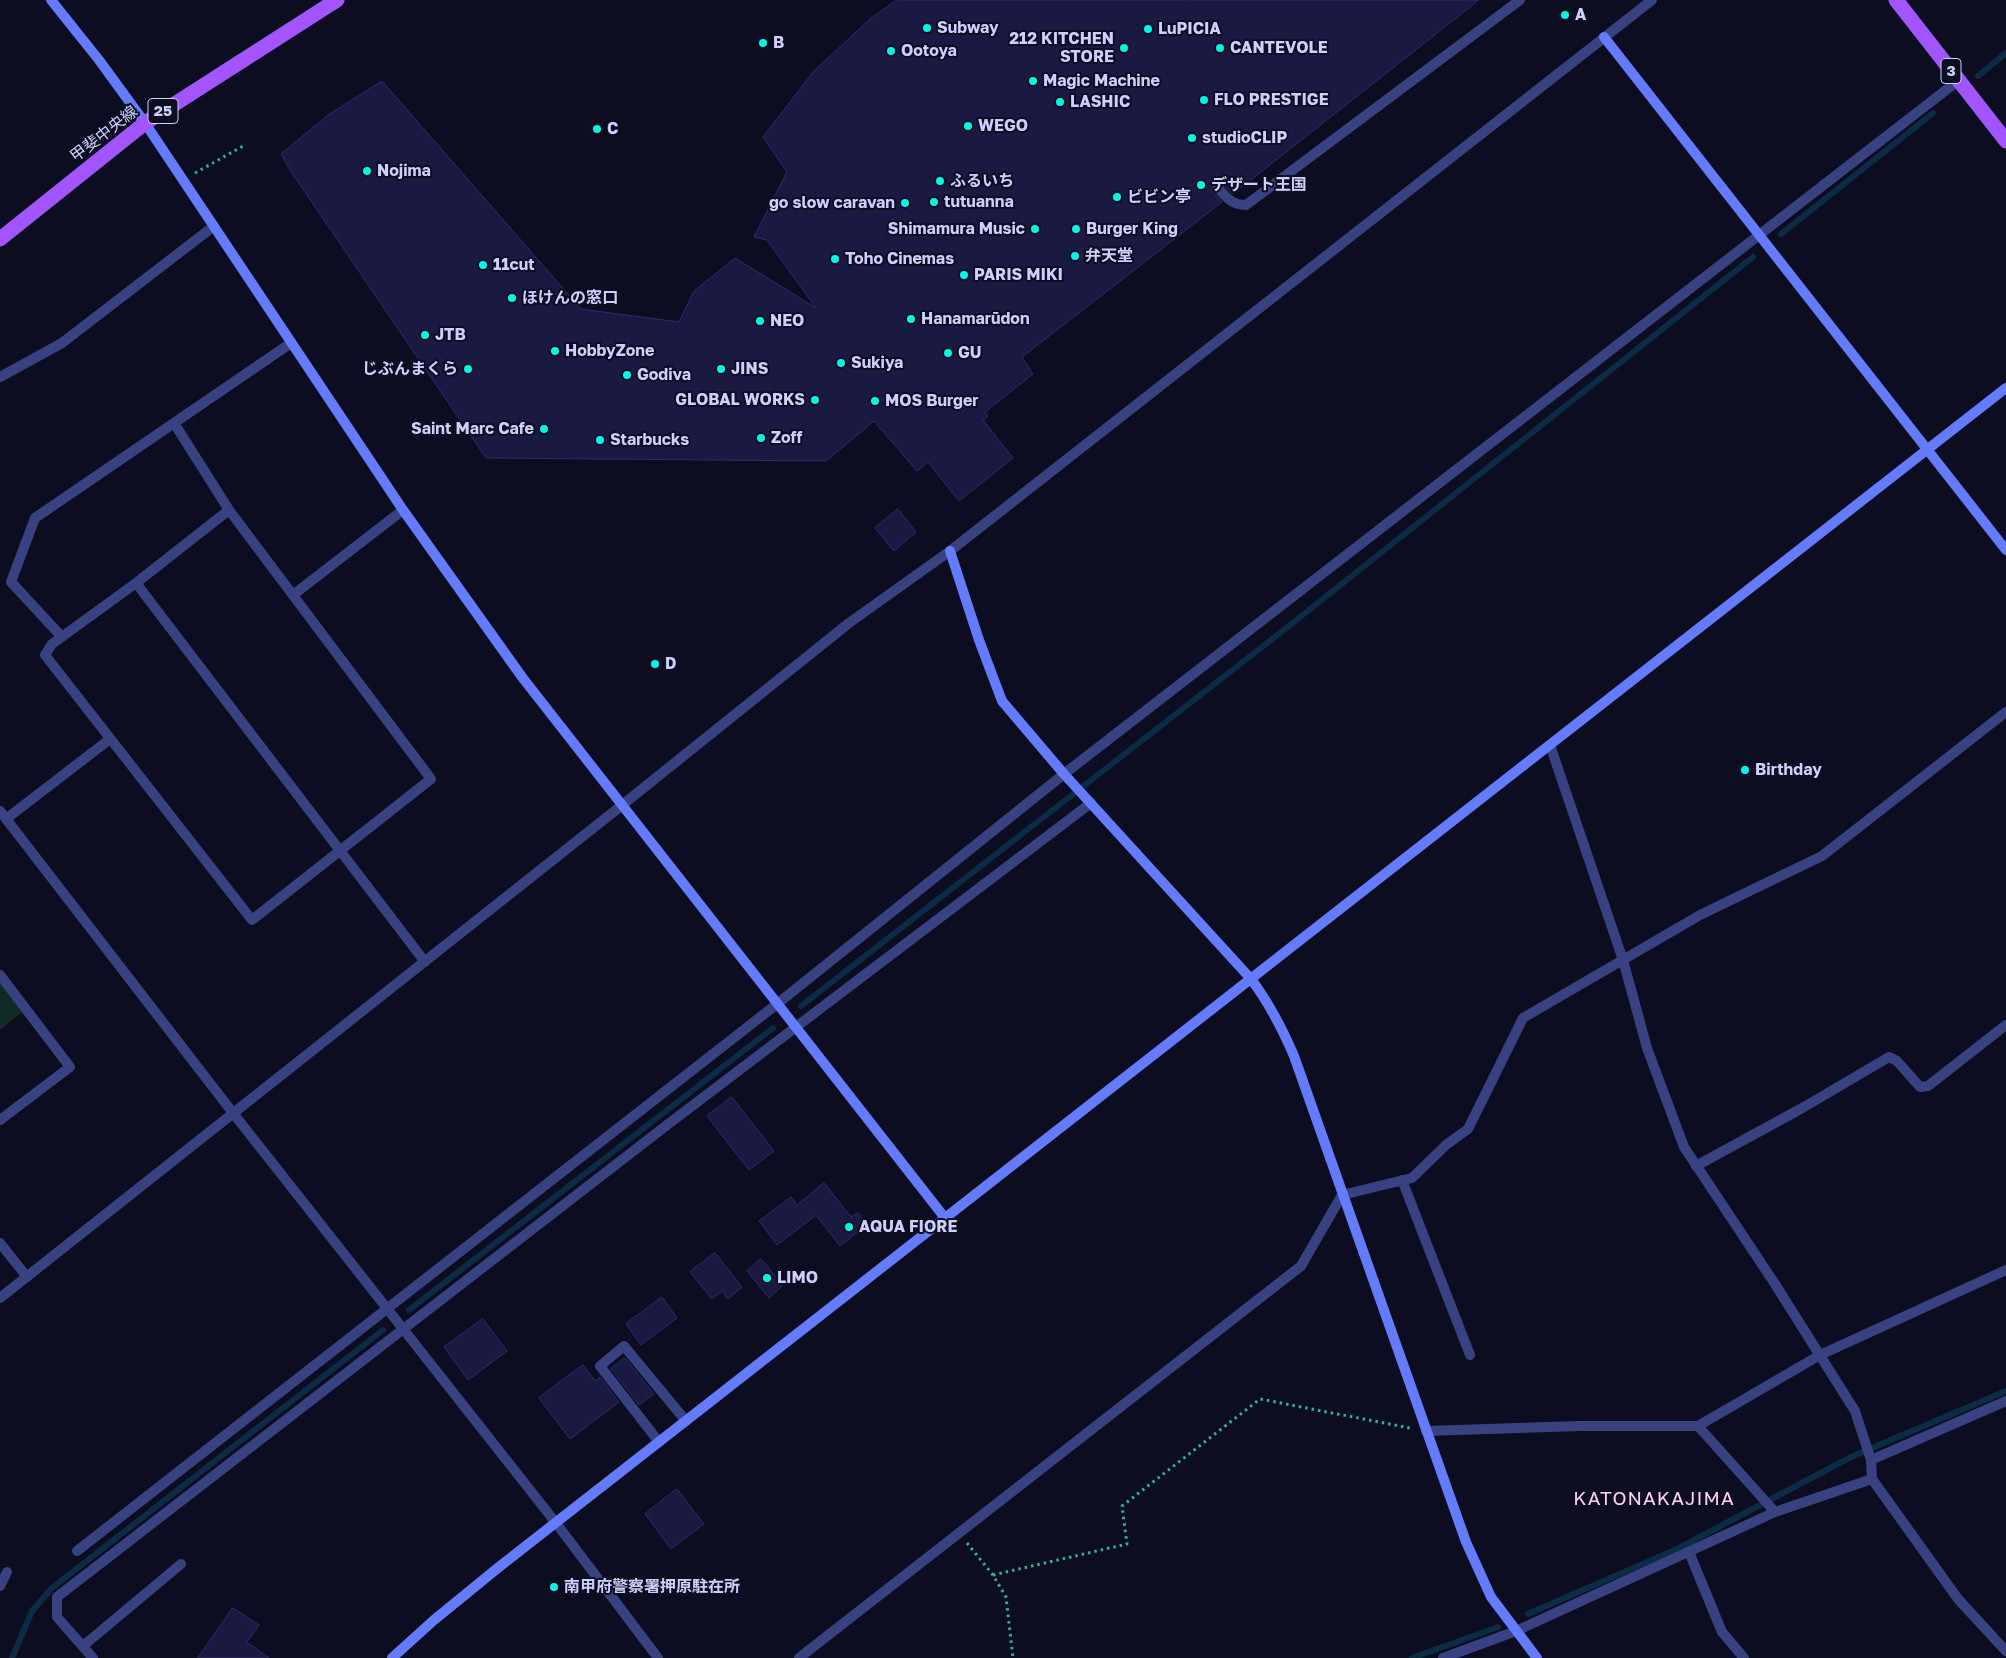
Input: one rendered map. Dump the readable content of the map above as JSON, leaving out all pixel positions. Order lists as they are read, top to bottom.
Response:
{
  "streets": {
    "main road": ["3", "25", "甲斐中央線"]
  },
  "districts": ["KATONAKAJIMA"],
  "places": [
    "A",
    "Subway",
    "LuPICIA",
    "B",
    "212 KITCHEN STORE",
    "CANTEVOLE",
    "Ootoya",
    "Magic Machine",
    "FLO PRESTIGE",
    "LASHIC",
    "WEGO",
    "C",
    "studioCLIP",
    "Nojima",
    "ふるいち",
    "デザート王国",
    "ビビン亭",
    "tutuanna",
    "go slow caravan",
    "Shimamura Music",
    "Burger King",
    "弁天堂",
    "Toho Cinemas",
    "11cut",
    "PARIS MIKI",
    "ほけんの窓口",
    "Hanamarūdon",
    "NEO",
    "JTB",
    "HobbyZone",
    "GU",
    "Sukiya",
    "じぶんまくら",
    "JINS",
    "Godiva",
    "GLOBAL WORKS",
    "MOS Burger",
    "Saint Marc Cafe",
    "Zoff",
    "Starbucks",
    "D",
    "Birthday",
    "AQUA FIORE",
    "LIMO",
    "南甲府警察署押原駐在所"
  ]
}
